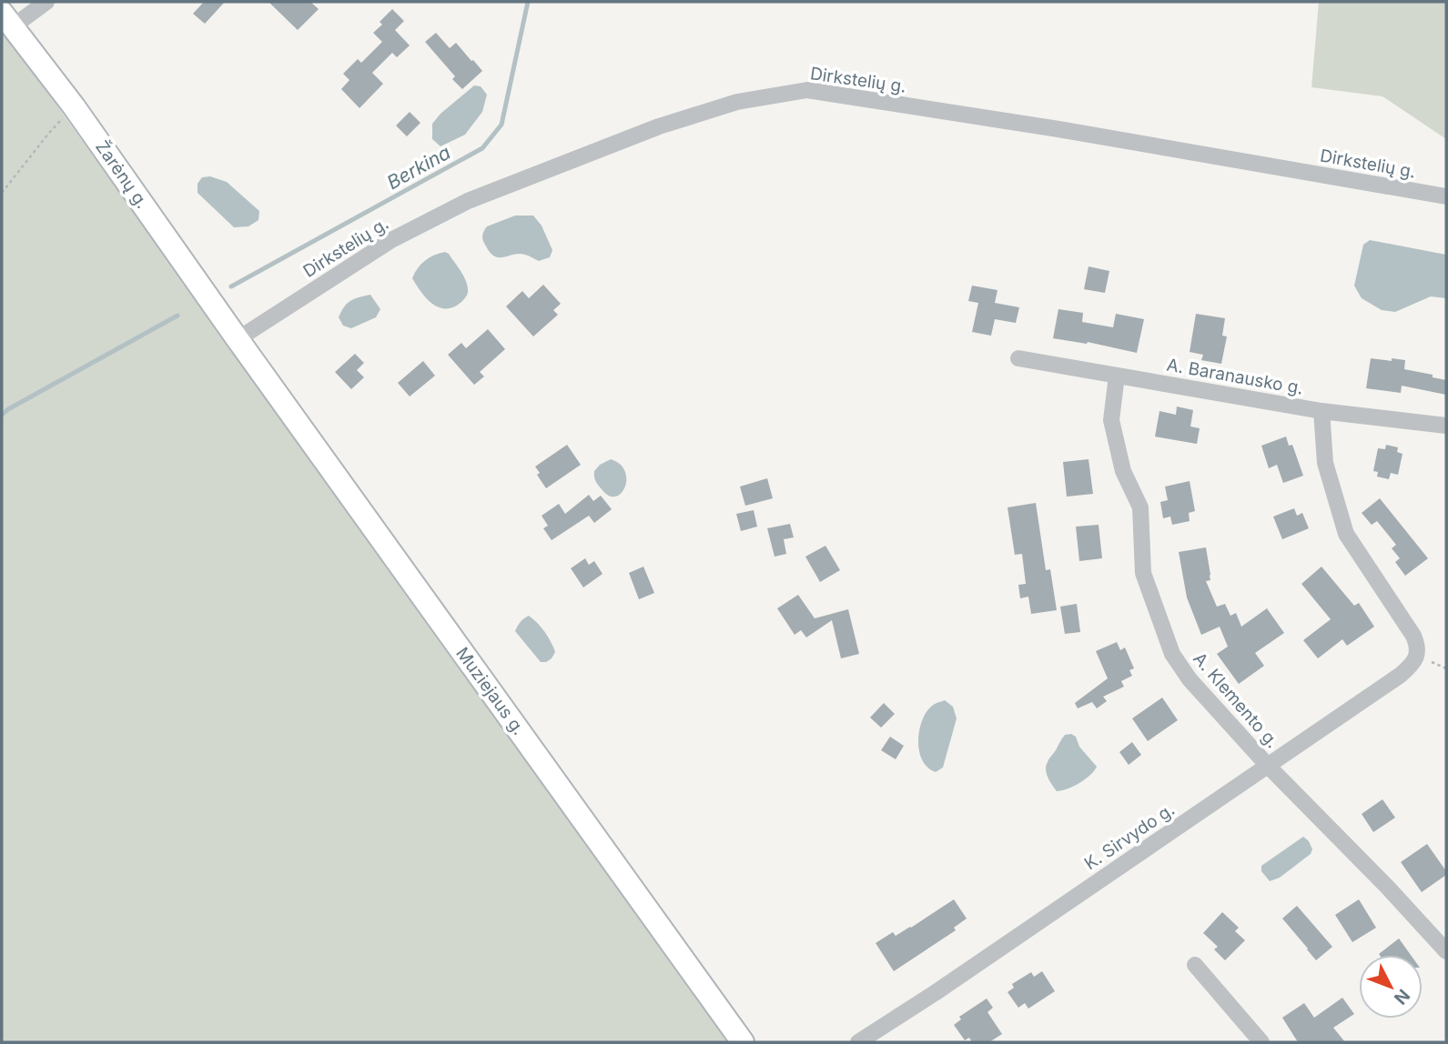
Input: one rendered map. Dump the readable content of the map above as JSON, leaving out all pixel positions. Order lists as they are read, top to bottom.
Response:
{
  "streets": {
    "main road": ["Žarėnų g.", "Muziejaus g."],
    "street": [
      "Dirkstelių g.",
      "A. Baranausko g.",
      "A. Klemento g.",
      "K. Sirvydo g."
    ]
  },
  "crossings": [
    ["Dirkstelių g.", "Žarėnų g."],
    ["Dirkstelių g.", "Muziejaus g."],
    ["Žarėnų g.", "Muziejaus g."],
    ["A. Baranausko g.", "A. Klemento g."],
    ["A. Baranausko g.", "K. Sirvydo g."],
    ["A. Klemento g.", "K. Sirvydo g."]
  ],
  "water": ["Berkina"],
  "north": "bottom right"
}
